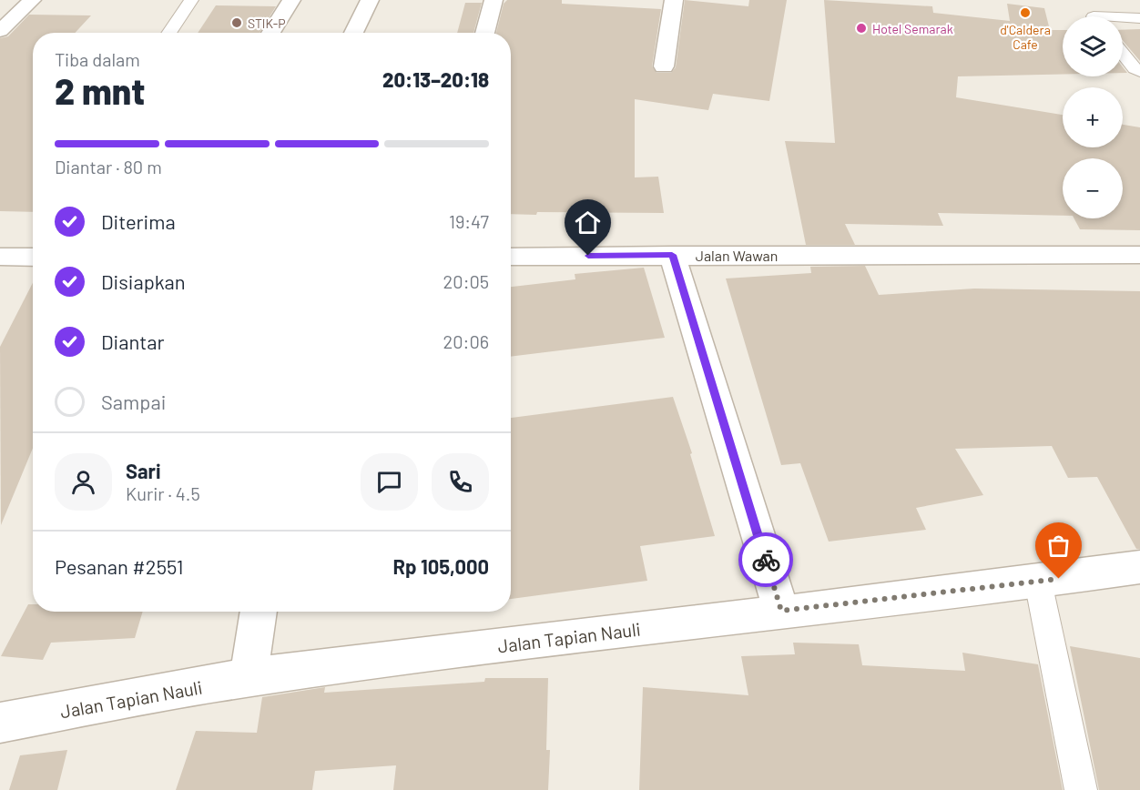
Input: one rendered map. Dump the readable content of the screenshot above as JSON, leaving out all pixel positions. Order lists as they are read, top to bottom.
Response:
{
  "streets": {
    "street": ["Jalan Wawan", "Jalan Tapian Nauli"]
  },
  "crossings": [
    ["Jalan Wawan", "Jalan Tapian Nauli"]
  ],
  "places": ["d'Caldera Cafe", "STIK-P", "Hotel Semarak"],
  "page": {
    "map_buttons": ["+", "−"],
    "heading": ["2 mnt", "Tiba dalam", "20:13–20:18"],
    "panel": [
      "Sari",
      "Kurir · 4.5",
      "Pesanan #2551",
      "Rp 105,000"
    ],
    "bar": "Diantar · 80 m",
    "list": [
      ["Diterima", "19:47"],
      ["Disiapkan", "20:05"],
      ["Diantar", "20:06"],
      "Sampai"
    ]
  }
}
